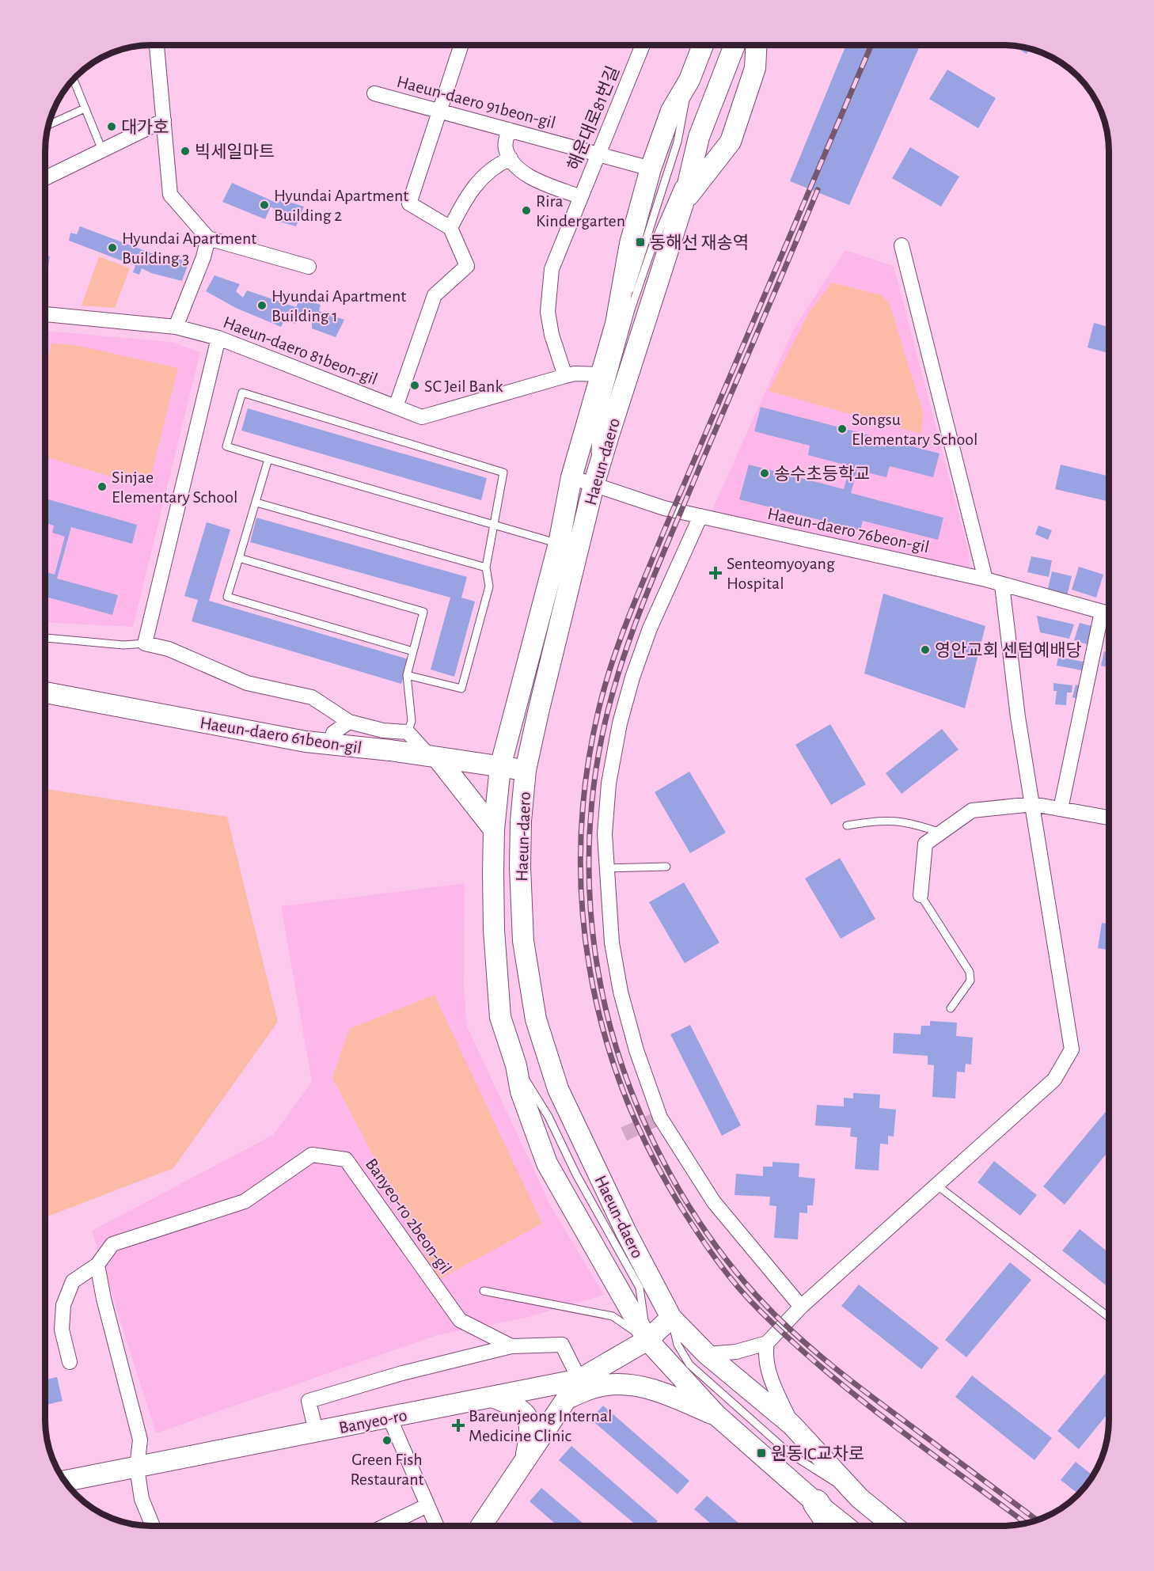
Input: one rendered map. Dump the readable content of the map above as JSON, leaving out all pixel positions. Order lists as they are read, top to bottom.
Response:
{
  "streets": {
    "main road": ["Haeun-daero", "Haeun-daero 61beon-gil", "Banyeo-ro"],
    "street": [
      "Haeun-daero 91beon-gil",
      "해운대로81번길",
      "Haeun-daero 81beon-gil",
      "Haeun-daero 76beon-gil",
      "Banyeo-ro 2beon-gil"
    ]
  },
  "crossings": [
    ["Haeun-daero 91beon-gil", "해운대로81번길"],
    ["Haeun-daero 91beon-gil", "Haeun-daero"],
    ["해운대로81번길", "Haeun-daero 81beon-gil"],
    ["Haeun-daero 81beon-gil", "Haeun-daero"],
    ["Haeun-daero", "Haeun-daero 76beon-gil"],
    ["Haeun-daero", "Haeun-daero 61beon-gil"],
    ["Haeun-daero", "Banyeo-ro"]
  ],
  "places": {
    "other": [
      "대가호",
      "빅세일마트",
      "Hyundai Apartment Building 2",
      "Rira Kindergarten",
      "Hyundai Apartment Building 3",
      "Hyundai Apartment Building 1",
      "SC Jeil Bank",
      "Songsu Elementary School",
      "송수초등학교",
      "Sinjae Elementary School",
      "영안교회 센텀예배당",
      "Green Fish Restaurant"
    ],
    "transit": ["동해선 재송역", "원동IC교차로"],
    "health": ["Senteomyoyang Hospital", "Bareunjeong Internal Medicine Clinic"]
  }
}
